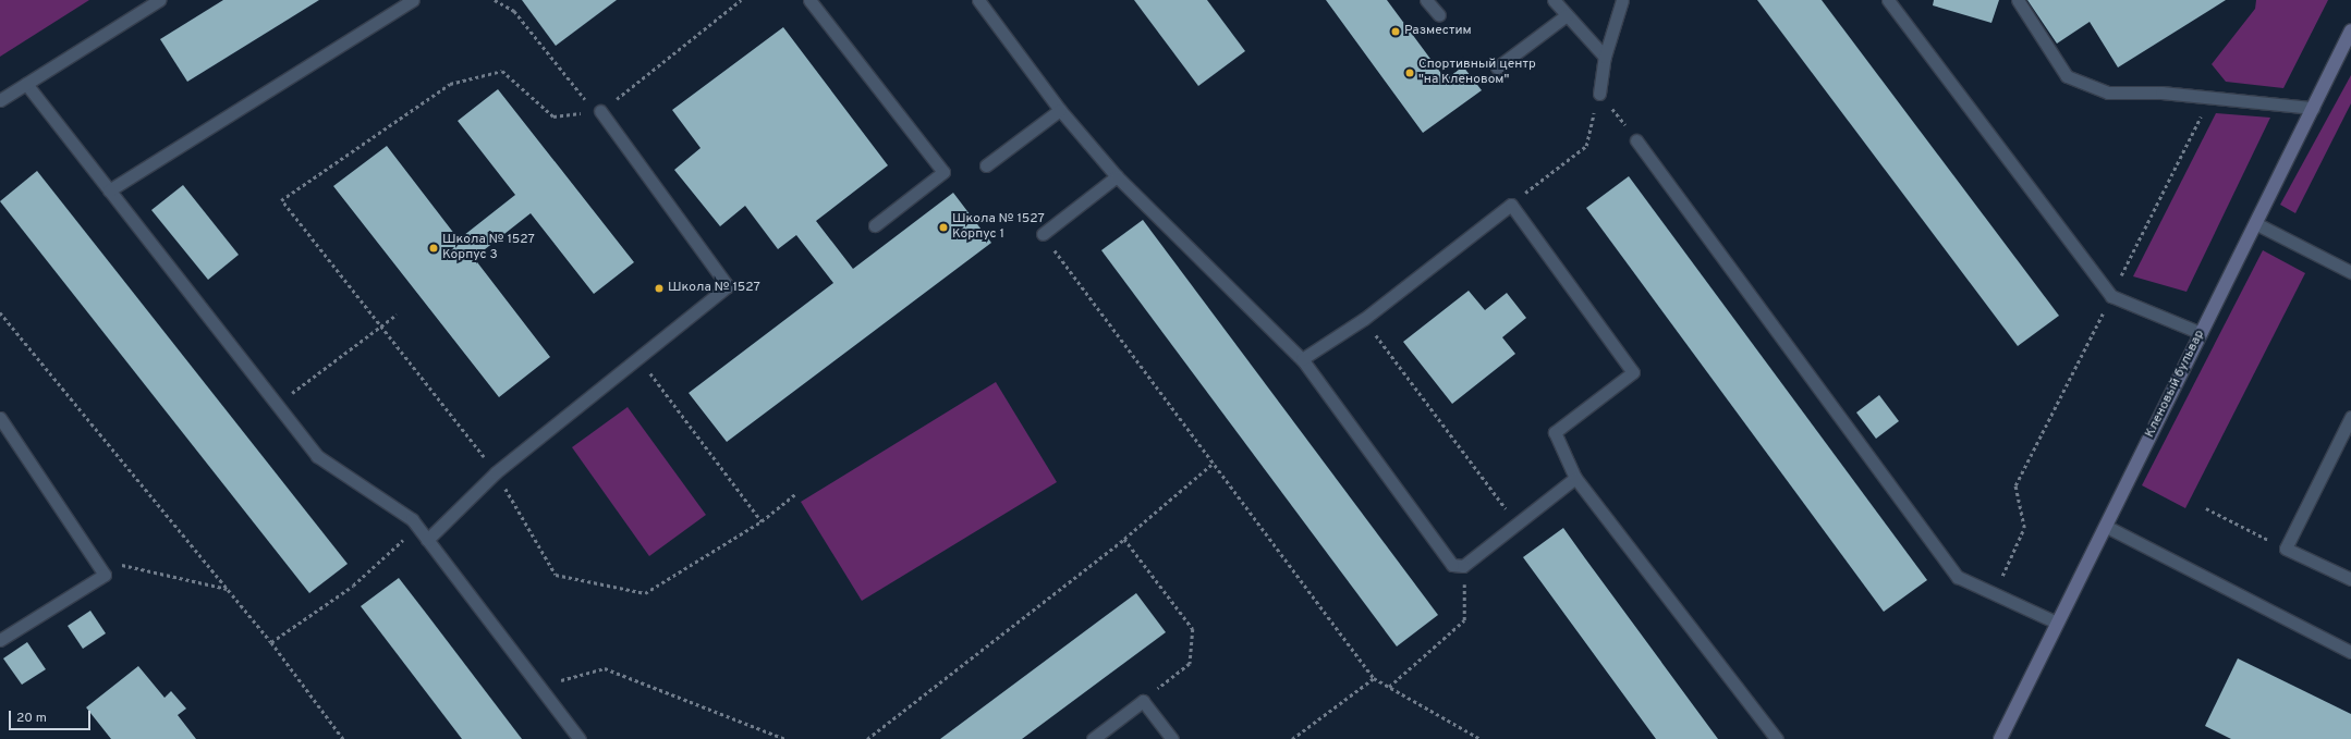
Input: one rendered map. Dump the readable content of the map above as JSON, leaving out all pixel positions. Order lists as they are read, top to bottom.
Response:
{
  "streets": {
    "street": ["Кленовый бульвар"]
  },
  "places": [
    "Разместим",
    "Спортивный центр \"на Кленовом\"",
    "Школа № 1527 Корпус 1",
    "Школа № 1527 Корпус 3",
    "Школа № 1527"
  ],
  "scale_bar": "20 m"
}
